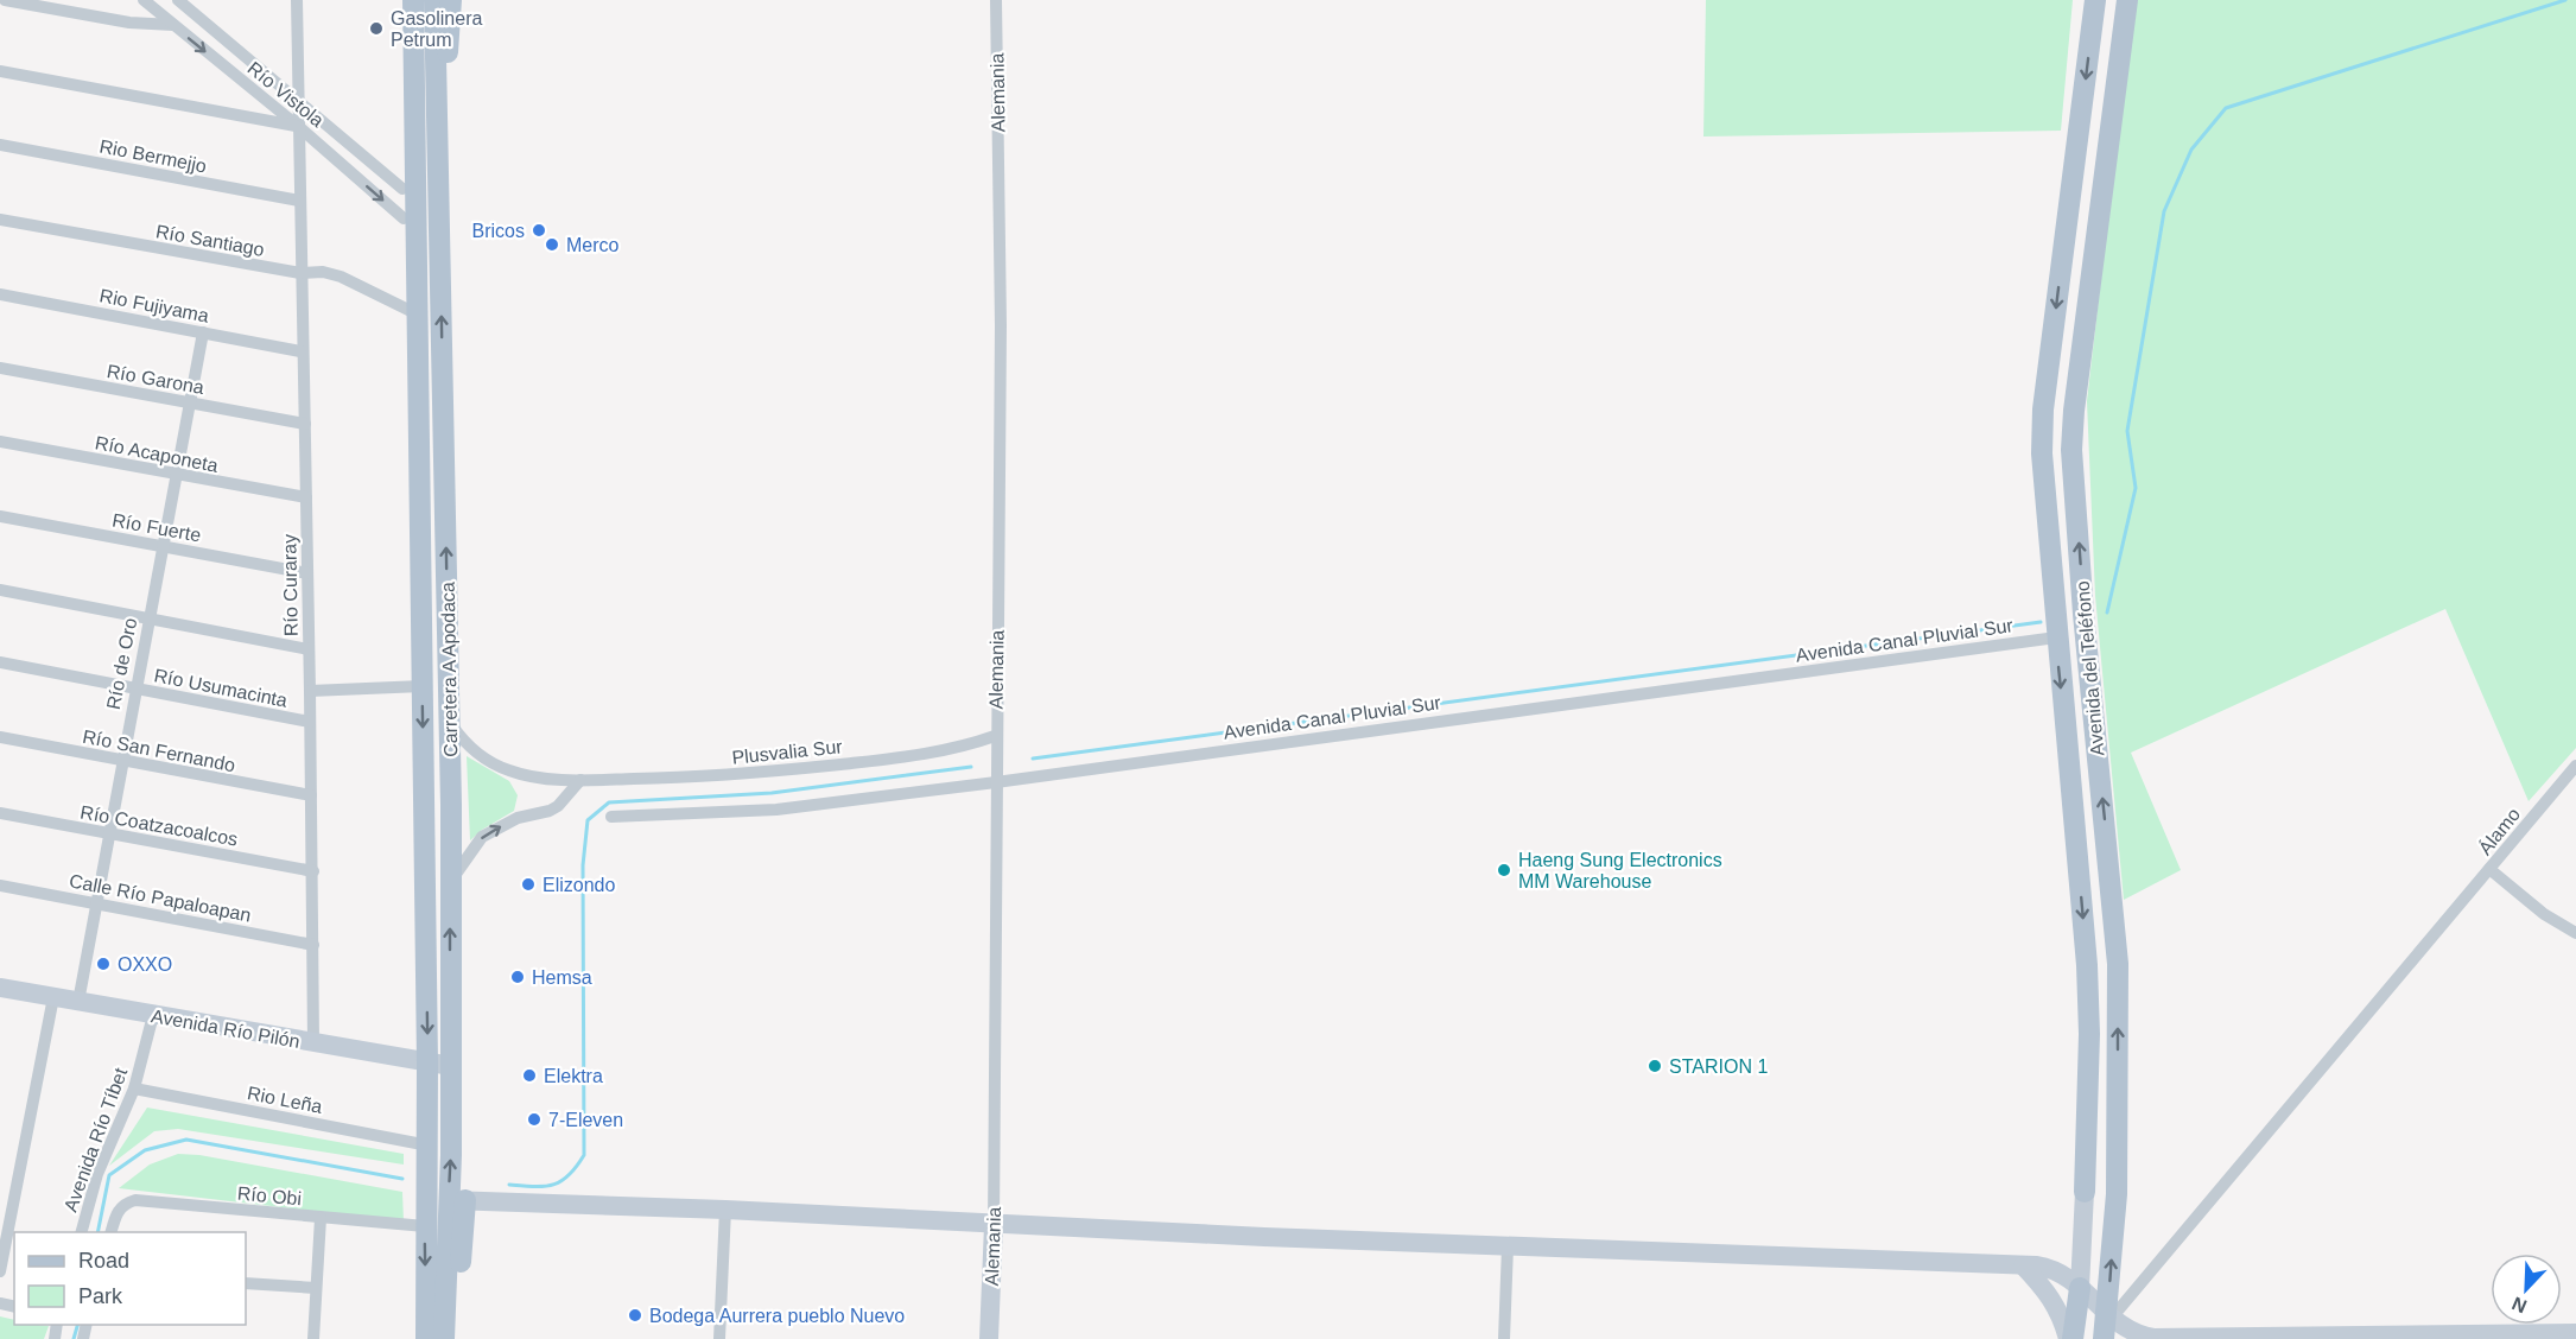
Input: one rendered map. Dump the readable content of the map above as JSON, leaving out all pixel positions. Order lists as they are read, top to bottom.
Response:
{
  "streets": {
    "main road": [
      "Alemania",
      "Avenida del Teléfono",
      "Carretera A Apodaca",
      "Avenida Río Pilón"
    ],
    "street": [
      "Río Vistola",
      "Rio Bermejjo",
      "Río Santiago",
      "Rio Fujiyama",
      "Río Garona",
      "Río Acaponeta",
      "Río Fuerte",
      "Río Curaray",
      "Avenida Canal Pluvial Sur",
      "Río de Oro",
      "Río Usumacinta",
      "Río San Fernando",
      "Plusvalia Sur",
      "Río Coatzacoalcos",
      "Álamo",
      "Calle Río Papaloapan",
      "Rio Leña",
      "Avenida Río Tíbet",
      "Río Obi"
    ]
  },
  "crossings": [
    ["Alemania", "Avenida Canal Pluvial Sur"],
    ["Alemania", "Plusvalia Sur"],
    ["Río Vistola", "Río Curaray"],
    ["Rio Bermejjo", "Río Curaray"],
    ["Río Santiago", "Río Curaray"],
    ["Rio Fujiyama", "Río Curaray"],
    ["Rio Fujiyama", "Río de Oro"],
    ["Río Garona", "Río Curaray"],
    ["Río Garona", "Río de Oro"],
    ["Río Acaponeta", "Río Curaray"],
    ["Río Acaponeta", "Río de Oro"],
    ["Río Fuerte", "Río Curaray"],
    ["Río Fuerte", "Río de Oro"],
    ["Río Curaray", "Río Usumacinta"],
    ["Río Curaray", "Río San Fernando"],
    ["Río Curaray", "Río Coatzacoalcos"],
    ["Río Curaray", "Calle Río Papaloapan"],
    ["Río Curaray", "Avenida Río Pilón"],
    ["Avenida Canal Pluvial Sur", "Avenida del Teléfono"],
    ["Río de Oro", "Río Usumacinta"],
    ["Río de Oro", "Río San Fernando"],
    ["Río de Oro", "Río Coatzacoalcos"],
    ["Río de Oro", "Calle Río Papaloapan"],
    ["Río de Oro", "Avenida Río Pilón"],
    ["Carretera A Apodaca", "Plusvalia Sur"],
    ["Carretera A Apodaca", "Avenida Río Pilón"],
    ["Carretera A Apodaca", "Rio Leña"],
    ["Carretera A Apodaca", "Río Obi"],
    ["Avenida Río Pilón", "Avenida Río Tíbet"],
    ["Rio Leña", "Avenida Río Tíbet"]
  ],
  "places": [
    "Gasolinera Petrum",
    "Bricos",
    "Merco",
    "Haeng Sung Electronics MM Warehouse",
    "Elizondo",
    "OXXO",
    "Hemsa",
    "STARION 1",
    "Elektra",
    "7-Eleven",
    "Bodega Aurrera pueblo Nuevo"
  ],
  "legend": ["Road", "Park"],
  "north": "bottom left"
}
